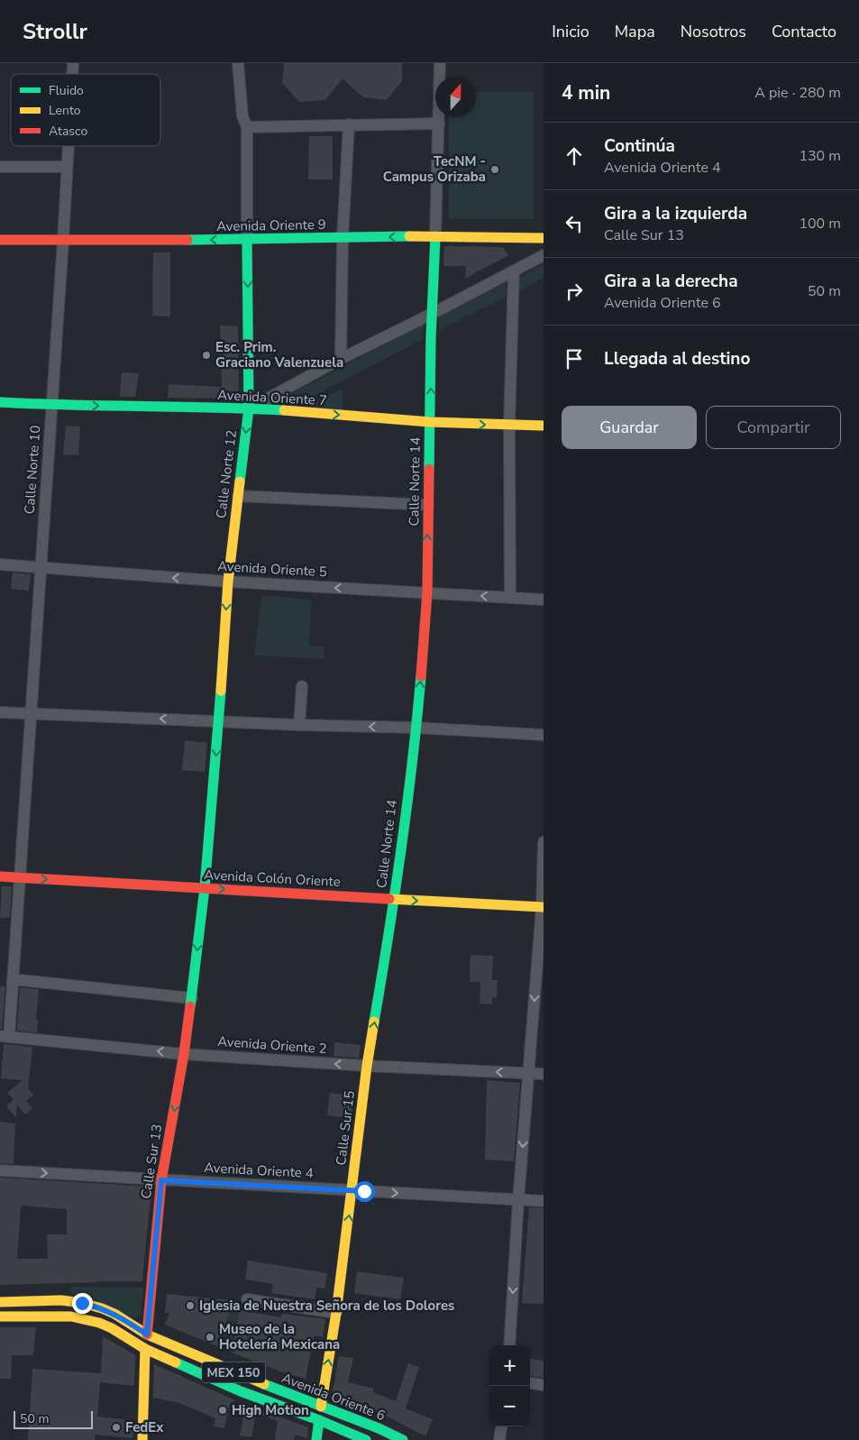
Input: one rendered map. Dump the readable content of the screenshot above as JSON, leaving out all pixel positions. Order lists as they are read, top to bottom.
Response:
{
  "streets": {
    "street": [
      "Avenida Oriente 9",
      "Avenida Oriente 7",
      "Calle Norte 10",
      "Calle Norte 12",
      "Calle Norte 14",
      "Avenida Oriente 5",
      "Avenida Colón Oriente",
      "Avenida Oriente 2",
      "Calle Sur 15",
      "Calle Sur 13",
      "Avenida Oriente 4",
      "MEX 150",
      "Avenida Oriente 6"
    ]
  },
  "crossings": [
    ["Avenida Oriente 9", "Calle Norte 10"],
    ["Avenida Oriente 9", "Calle Norte 12"],
    ["Avenida Oriente 9", "Calle Norte 14"],
    ["Avenida Oriente 7", "Calle Norte 10"],
    ["Avenida Oriente 7", "Calle Norte 12"],
    ["Avenida Oriente 7", "Calle Norte 14"],
    ["Calle Norte 10", "Avenida Oriente 5"],
    ["Calle Norte 10", "Avenida Colón Oriente"],
    ["Calle Norte 10", "Avenida Oriente 2"],
    ["Calle Norte 12", "Avenida Oriente 5"],
    ["Calle Norte 12", "Avenida Colón Oriente"],
    ["Calle Norte 12", "Calle Sur 13"],
    ["Calle Norte 14", "Avenida Oriente 5"],
    ["Calle Norte 14", "Avenida Colón Oriente"],
    ["Calle Norte 14", "Calle Sur 15"],
    ["Avenida Colón Oriente", "Calle Sur 15"],
    ["Avenida Colón Oriente", "Calle Sur 13"],
    ["Avenida Oriente 2", "Calle Sur 15"],
    ["Avenida Oriente 2", "Calle Sur 13"],
    ["Calle Sur 15", "Avenida Oriente 4"],
    ["Calle Sur 15", "Avenida Oriente 6"],
    ["Calle Sur 13", "Avenida Oriente 4"],
    ["Calle Sur 13", "Avenida Oriente 6"]
  ],
  "one_way": [
    "Avenida Oriente 9",
    "Calle Norte 12",
    "Avenida Colón Oriente",
    "Calle Sur 15",
    "Calle Sur 13",
    "Avenida Oriente 4"
  ],
  "places": [
    "TecNM - Campus Orizaba",
    "Esc. Prim. Graciano Valenzuela",
    "Iglesia de Nuestra Señora de los Dolores",
    "Museo de la Hotelería Mexicana",
    "High Motion",
    "FedEx"
  ],
  "legend": ["Fluido", "Lento", "Atasco"],
  "scale_bar": "50 m",
  "north": "top",
  "page": {
    "header": "Strollr",
    "nav": [
      "Inicio",
      "Mapa",
      "Nosotros",
      "Contacto"
    ],
    "heading": ["4 min", "A pie · 280 m"],
    "list": [
      ["Continúa", "Avenida Oriente 4", "130 m"],
      ["Gira a la izquierda", "Calle Sur 13", "100 m"],
      ["Gira a la derecha", "Avenida Oriente 6", "50 m"],
      "Llegada al destino"
    ],
    "buttons": ["Guardar", "Compartir"],
    "map_buttons": ["+", "−"],
    "scale": "50 m"
  }
}
